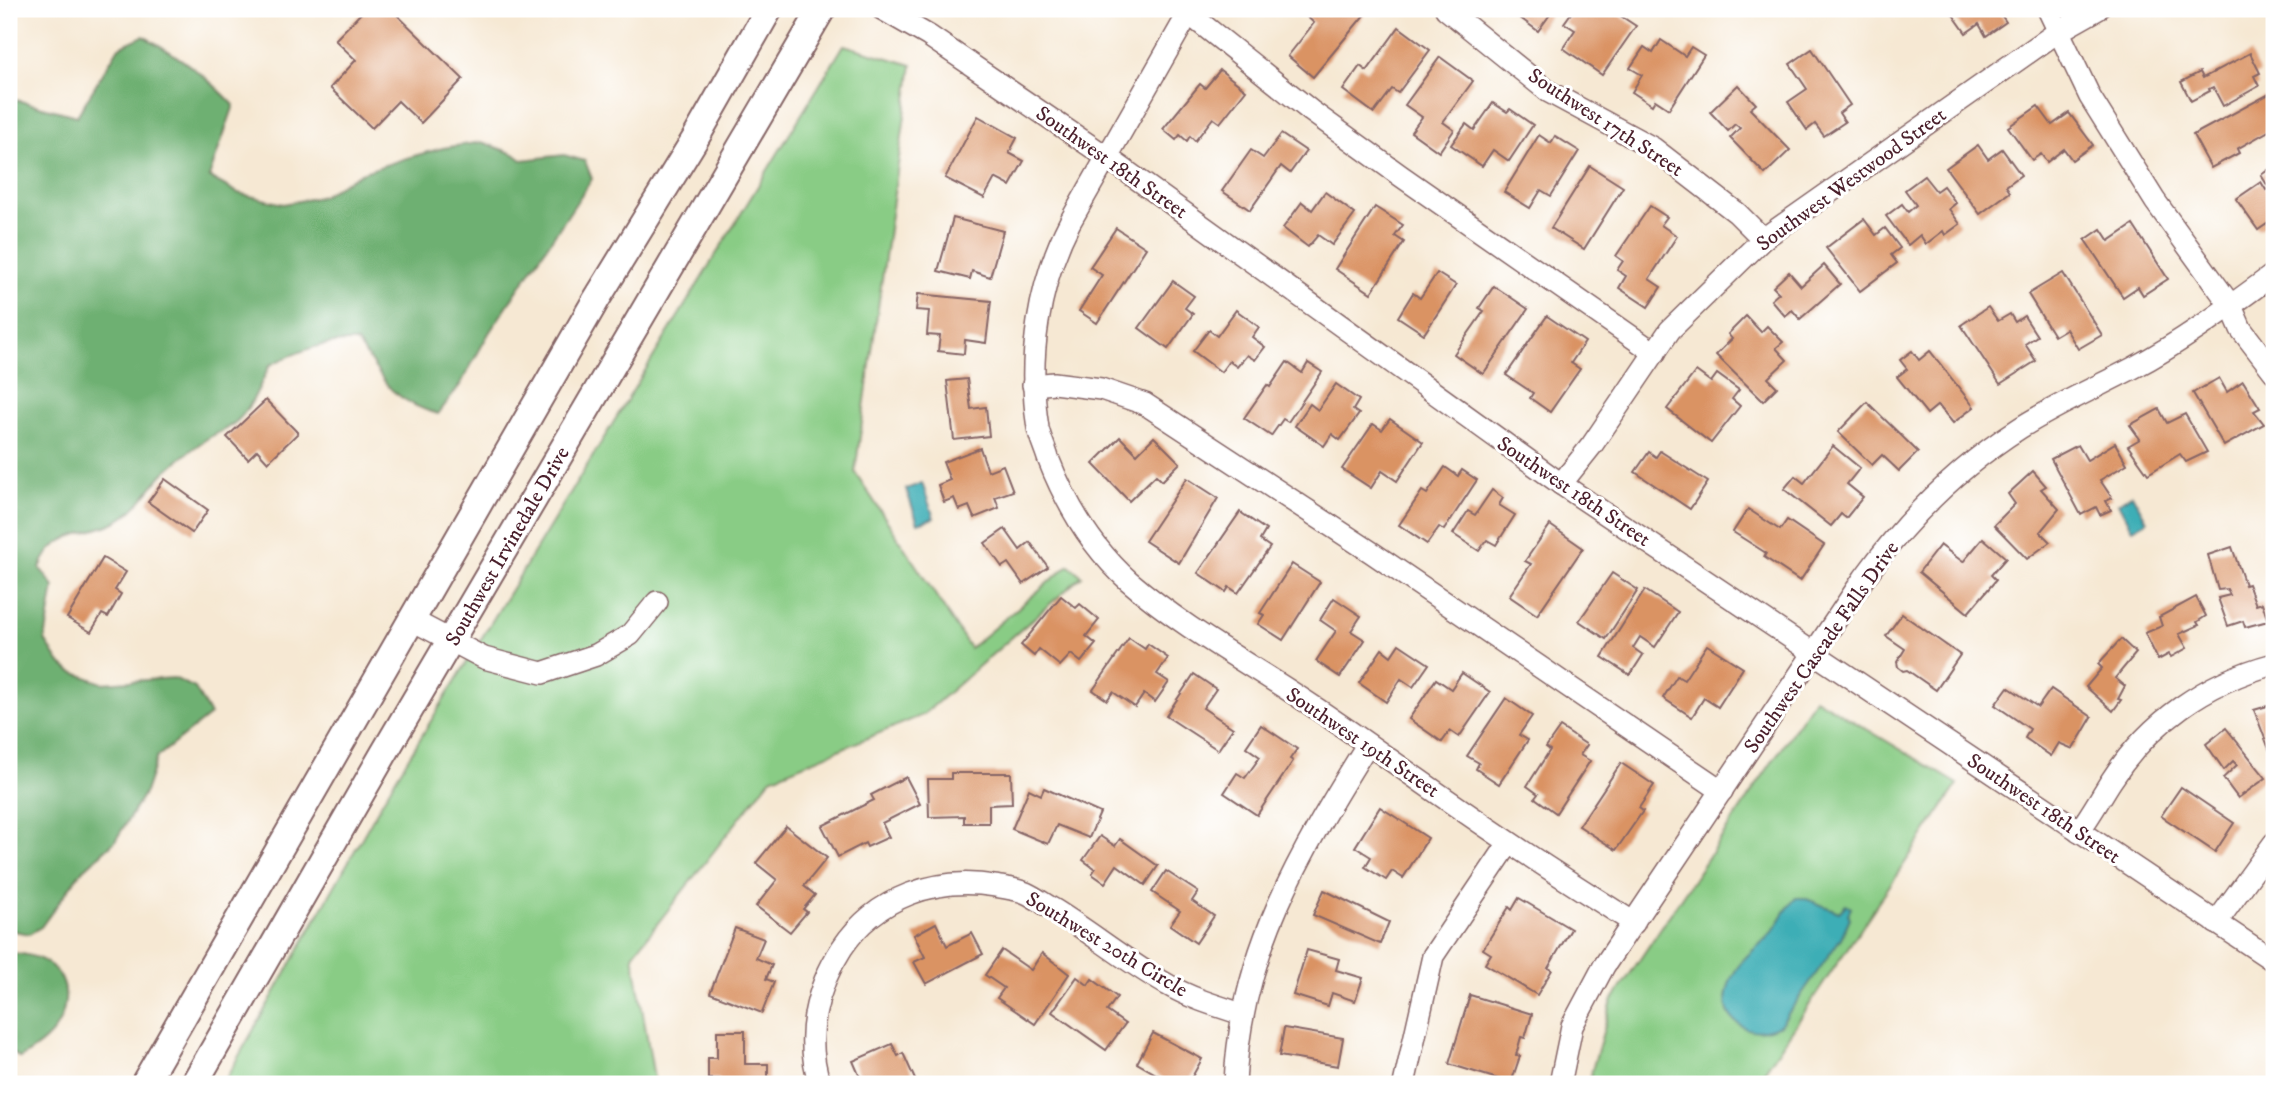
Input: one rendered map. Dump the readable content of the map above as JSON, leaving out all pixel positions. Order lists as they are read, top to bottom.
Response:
{
  "streets": {
    "main road": ["Southwest Irvinedale Drive"],
    "street": [
      "Southwest 17th Street",
      "Southwest 18th Street",
      "Southwest Westwood Street",
      "Southwest Cascade Falls Drive",
      "Southwest 19th Street",
      "Southwest 20th Circle"
    ]
  },
  "crossings": [
    ["Southwest 17th Street", "Southwest Westwood Street"],
    ["Southwest 18th Street", "Southwest Westwood Street"],
    ["Southwest 18th Street", "Southwest Cascade Falls Drive"],
    ["Southwest 18th Street", "Southwest 19th Street"],
    ["Southwest Cascade Falls Drive", "Southwest 19th Street"]
  ]
}
